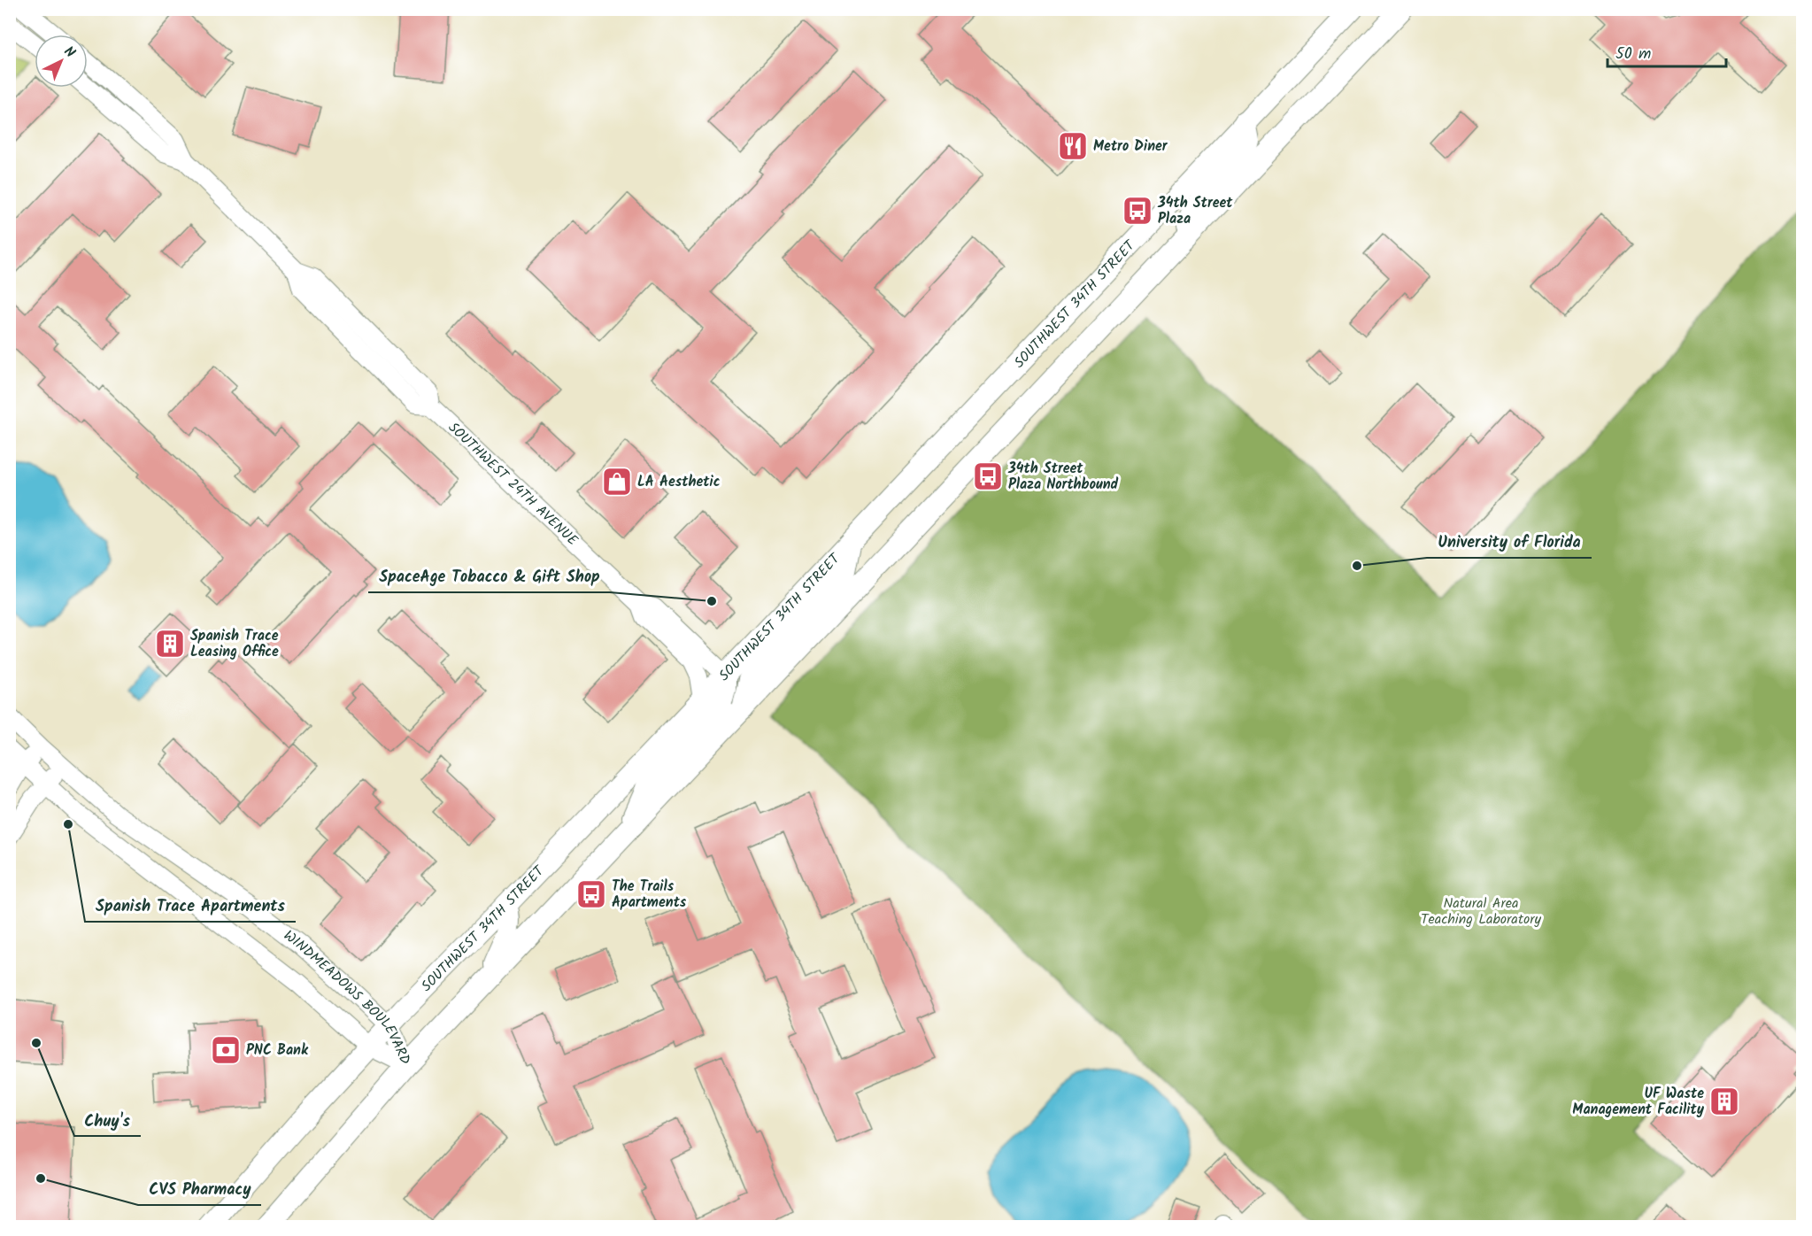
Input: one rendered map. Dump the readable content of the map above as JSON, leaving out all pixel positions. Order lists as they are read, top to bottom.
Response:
{
  "streets": {
    "main road": ["SOUTHWEST 34TH STREET"],
    "street": ["SOUTHWEST 24TH AVENUE", "WINDMEADOWS BOULEVARD"]
  },
  "crossings": [
    ["SOUTHWEST 34TH STREET", "SOUTHWEST 24TH AVENUE"],
    ["SOUTHWEST 34TH STREET", "WINDMEADOWS BOULEVARD"]
  ],
  "parks": ["Natural Area Teaching Laboratory"],
  "places": {
    "restaurant": ["Metro Diner"],
    "bus stop": ["34th Street Plaza", "34th Street Plaza Northbound", "The Trails Apartments"],
    "shop": ["LA Aesthetic"],
    "other": [
      "University of Florida",
      "SpaceAge Tobacco & Gift Shop",
      "Spanish Trace Apartments",
      "Chuy's",
      "CVS Pharmacy"
    ],
    "building": ["Spanish Trace Leasing Office", "UF Waste Management Facility"],
    "bank": ["PNC Bank"]
  },
  "scale_bar": "50 m",
  "north": "top right"
}
